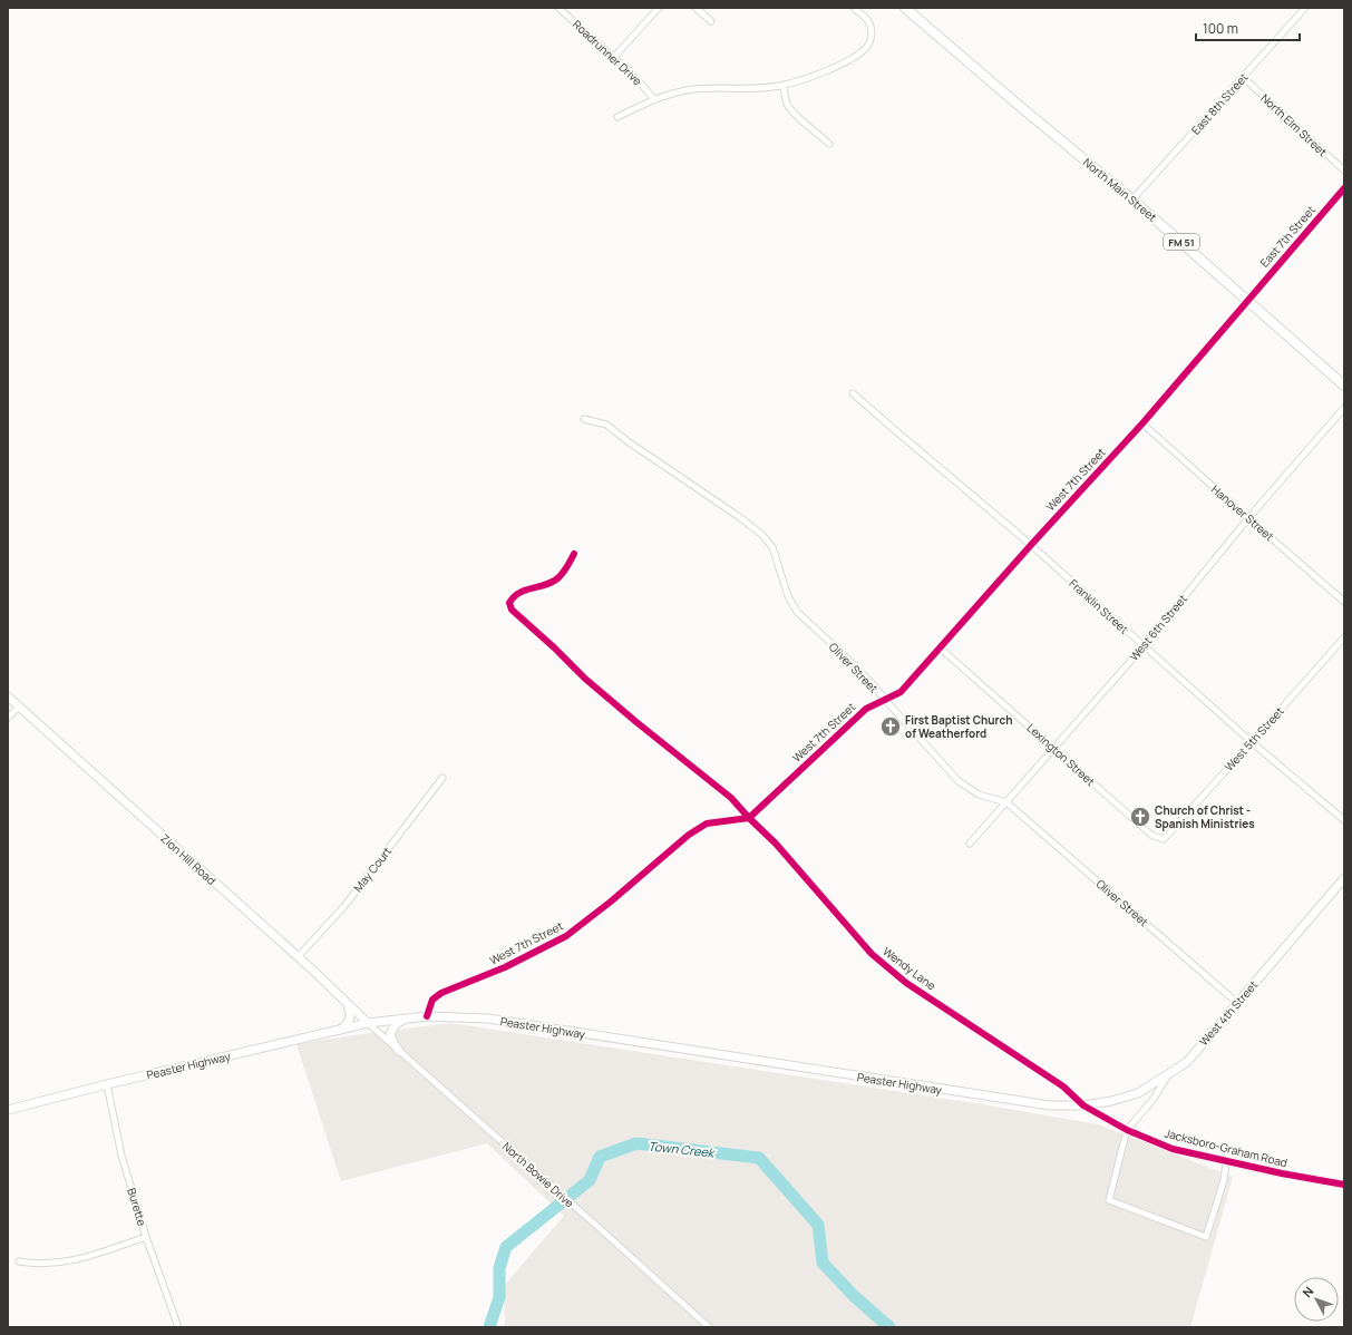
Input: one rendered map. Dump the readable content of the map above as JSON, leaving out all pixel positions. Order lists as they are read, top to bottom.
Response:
{
  "streets": {
    "main road": [
      "North Main Street",
      "FM 51",
      "Zion Hill Road",
      "West 4th Street",
      "Peaster Highway"
    ],
    "street": [
      "Roadrunner Drive",
      "East 8th Street",
      "North Elm Street",
      "East 7th Street",
      "West 7th Street",
      "Hanover Street",
      "Franklin Street",
      "West 6th Street",
      "Oliver Street",
      "West 5th Street",
      "Lexington Street",
      "May Court",
      "Wendy Lane",
      "Jacksboro-Graham Road",
      "North Bowie Drive",
      "Burette"
    ]
  },
  "crossings": [
    ["East 8th Street", "North Elm Street"],
    ["East 8th Street", "North Main Street"],
    ["North Main Street", "East 7th Street"],
    ["North Main Street", "West 7th Street"],
    ["East 7th Street", "West 7th Street"],
    ["West 7th Street", "Hanover Street"],
    ["West 7th Street", "Franklin Street"],
    ["West 7th Street", "Oliver Street"],
    ["West 7th Street", "Lexington Street"],
    ["West 7th Street", "Wendy Lane"],
    ["West 7th Street", "Peaster Highway"],
    ["Hanover Street", "West 6th Street"],
    ["Franklin Street", "West 6th Street"],
    ["Franklin Street", "West 5th Street"],
    ["West 6th Street", "Oliver Street"],
    ["West 6th Street", "Lexington Street"],
    ["Oliver Street", "West 4th Street"],
    ["West 5th Street", "Lexington Street"],
    ["Zion Hill Road", "May Court"],
    ["Zion Hill Road", "Peaster Highway"],
    ["Zion Hill Road", "North Bowie Drive"],
    ["Wendy Lane", "West 4th Street"],
    ["Wendy Lane", "Peaster Highway"],
    ["Wendy Lane", "Jacksboro-Graham Road"],
    ["West 4th Street", "Peaster Highway"],
    ["West 4th Street", "Jacksboro-Graham Road"],
    ["Peaster Highway", "Jacksboro-Graham Road"],
    ["Peaster Highway", "North Bowie Drive"],
    ["Peaster Highway", "Burette"]
  ],
  "water": ["Town Creek"],
  "places": {
    "church": ["First Baptist Church of Weatherford", "Church of Christ - Spanish Ministries"]
  },
  "scale_bar": "100 m",
  "north": "top left"
}
